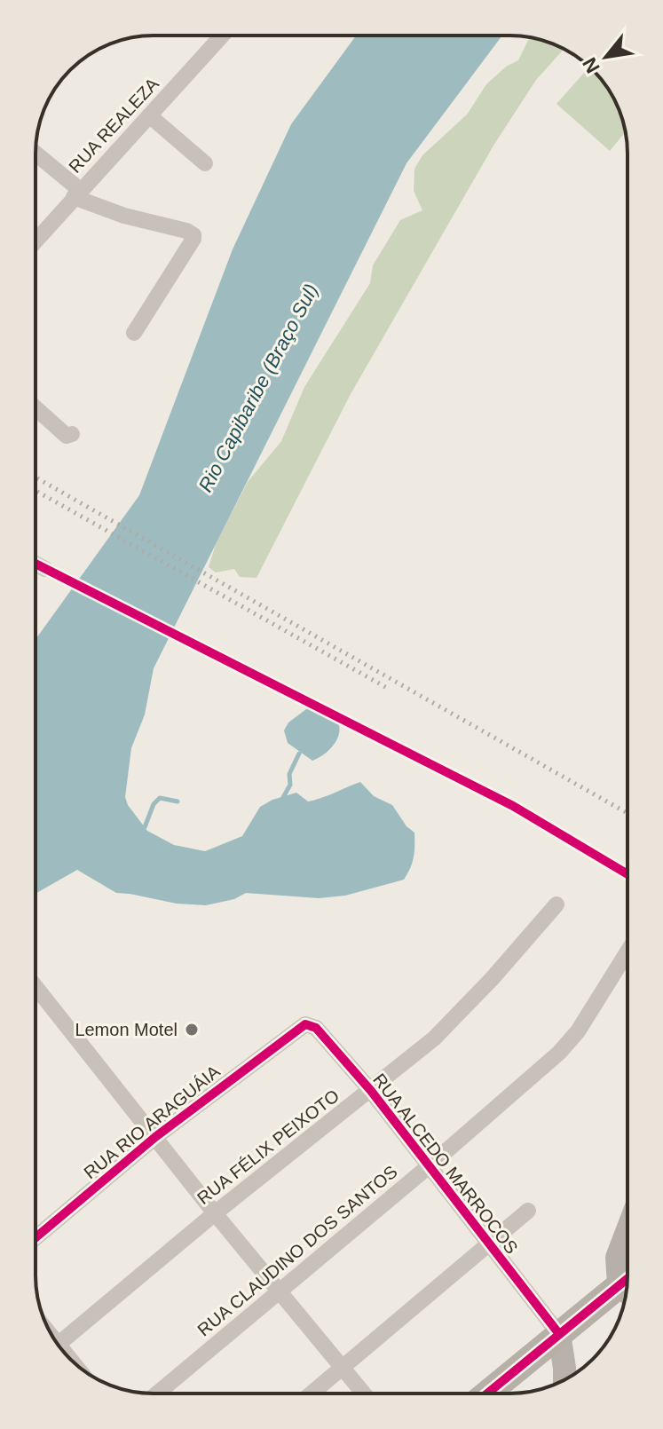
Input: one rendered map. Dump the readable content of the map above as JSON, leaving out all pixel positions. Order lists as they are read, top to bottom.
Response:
{
  "streets": {
    "street": [
      "RUA REALEZA",
      "RUA RIO ARAGUÁIA",
      "RUA FÉLIX PEIXOTO",
      "RUA ALCEDO MARROCOS",
      "RUA CLAUDINO DOS SANTOS"
    ]
  },
  "crossings": [
    ["RUA RIO ARAGUÁIA", "RUA ALCEDO MARROCOS"],
    ["RUA FÉLIX PEIXOTO", "RUA ALCEDO MARROCOS"],
    ["RUA ALCEDO MARROCOS", "RUA CLAUDINO DOS SANTOS"]
  ],
  "water": ["Rio Capibaribe (Braço Sul)"],
  "places": ["Lemon Motel"],
  "north": "bottom left"
}
